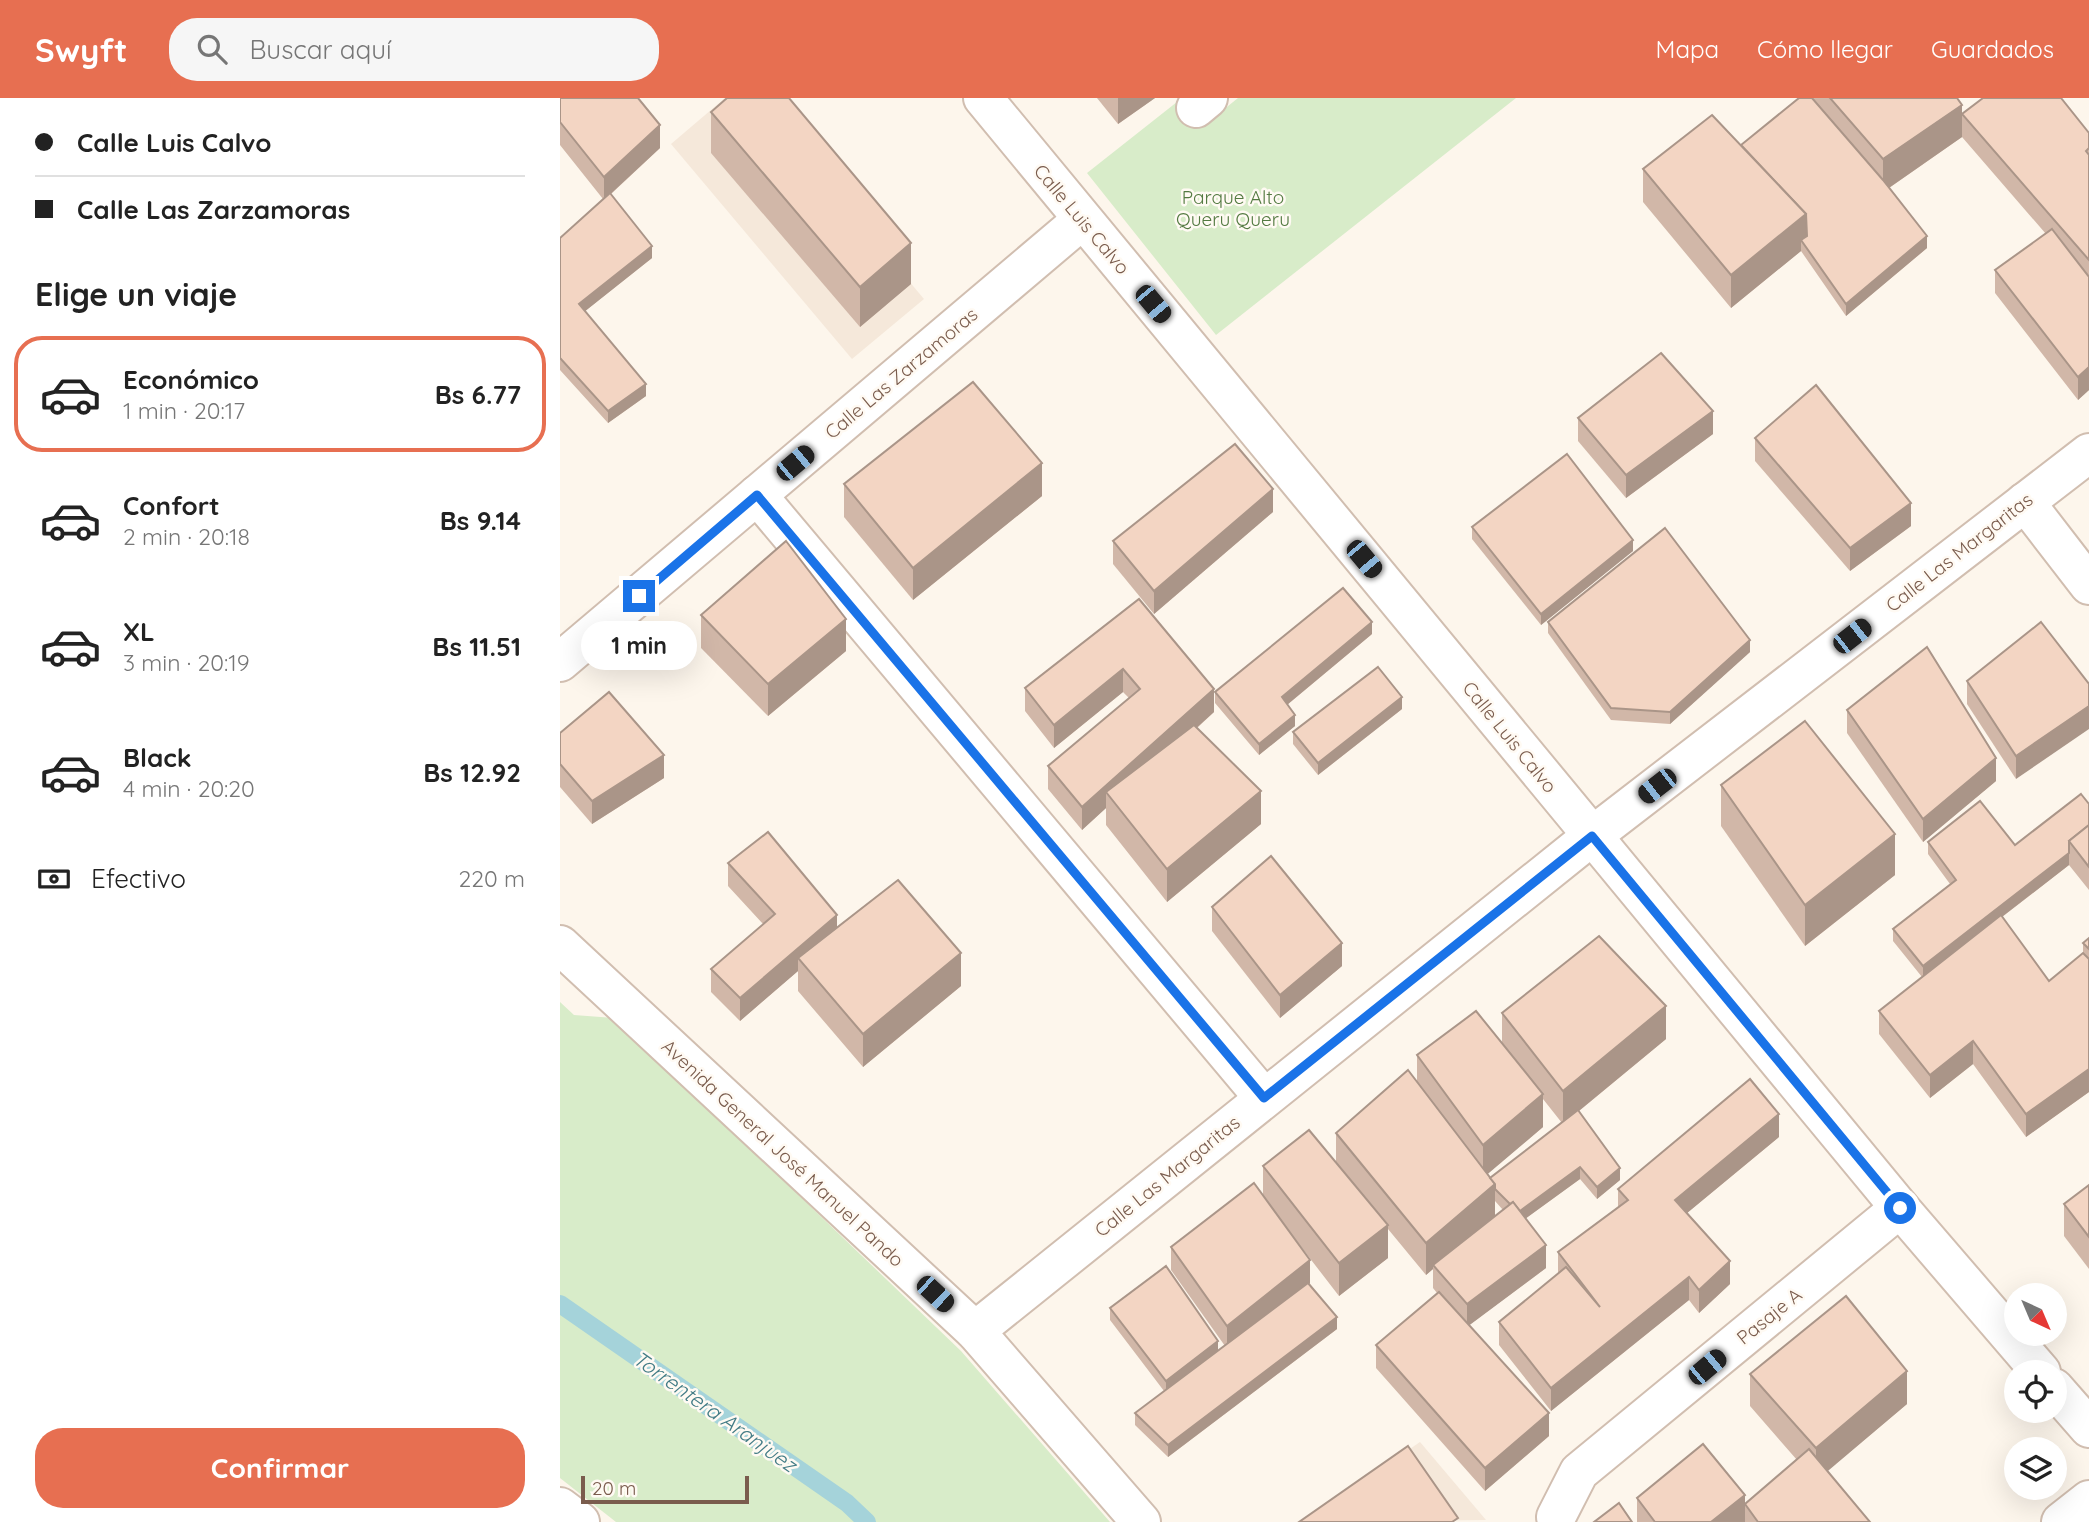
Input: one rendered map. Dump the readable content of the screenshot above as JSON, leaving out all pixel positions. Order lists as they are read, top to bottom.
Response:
{
  "streets": {
    "street": [
      "Calle Luis Calvo",
      "Calle Las Zarzamoras",
      "Calle Las Margaritas",
      "Avenida General José Manuel Pando",
      "Pasaje A"
    ]
  },
  "crossings": [
    ["Calle Luis Calvo", "Calle Las Zarzamoras"],
    ["Calle Luis Calvo", "Calle Las Margaritas"],
    ["Calle Luis Calvo", "Pasaje A"],
    ["Calle Las Margaritas", "Avenida General José Manuel Pando"]
  ],
  "water": ["Torrentera Aranjuez"],
  "parks": ["Parque Alto Queru Queru"],
  "scale_bar": "20 m",
  "north": "bottom right",
  "page": {
    "header": "Swyft",
    "search": "Buscar aquí",
    "nav": ["Mapa", "Cómo llegar", "Guardados"],
    "banner": ["Calle Luis Calvo", "Calle Las Zarzamoras"],
    "heading": "Elige un viaje",
    "list": [
      {
        "name": "Económico",
        "note": "1 min · 20:17",
        "value": "Bs 6.77"
      },
      {
        "name": "Confort",
        "note": "2 min · 20:18",
        "value": "Bs 9.14"
      },
      {
        "name": "XL",
        "note": "3 min · 20:19",
        "value": "Bs 11.51"
      },
      {
        "name": "Black",
        "note": "4 min · 20:20",
        "value": "Bs 12.92"
      }
    ],
    "bubble": "1 min",
    "pay": ["Efectivo", "220 m"],
    "buttons": "Confirmar",
    "scale": "20 m"
  }
}
